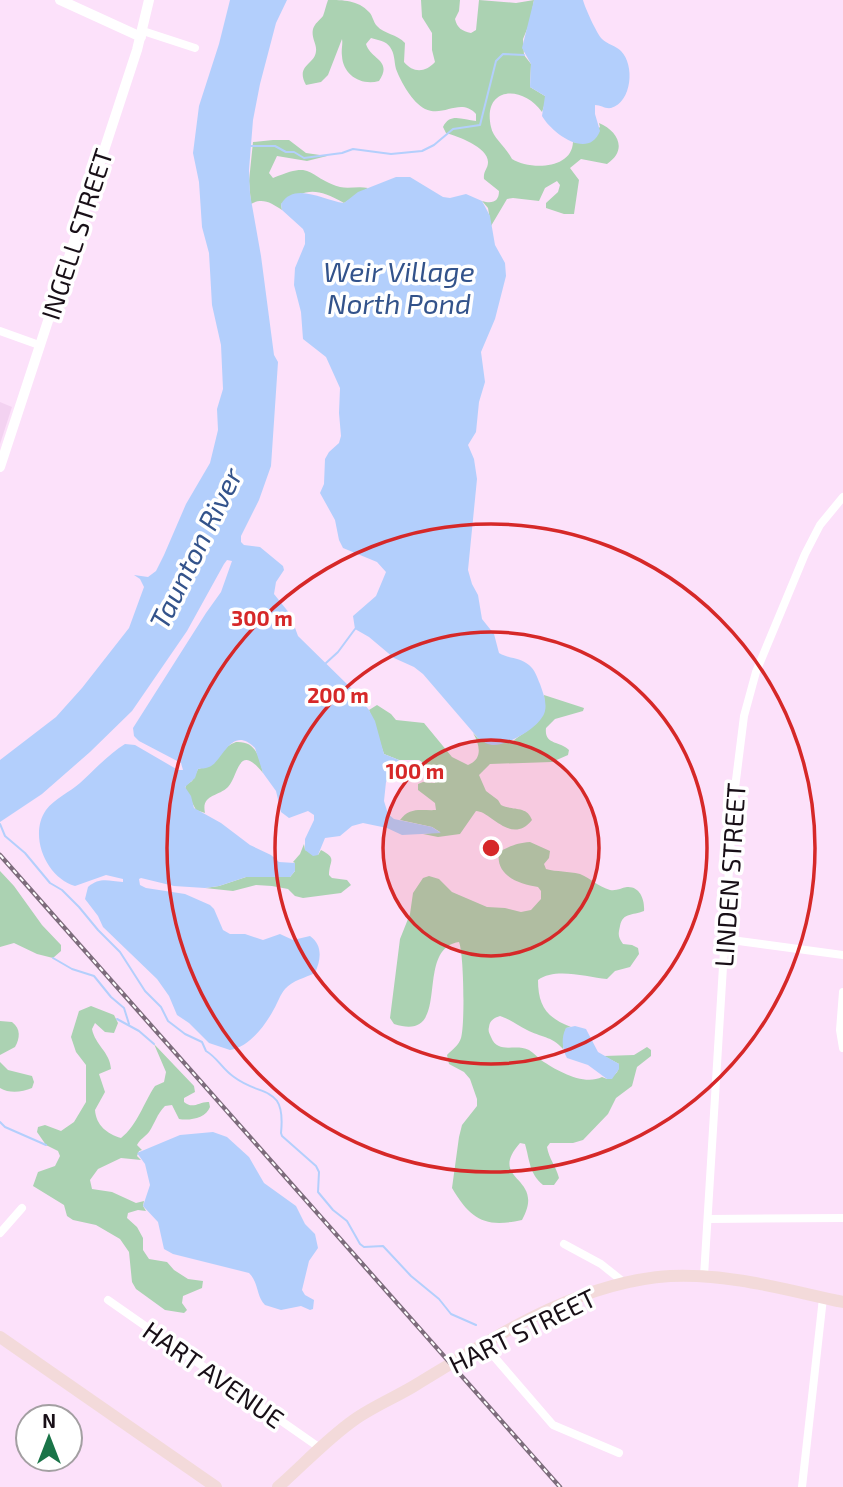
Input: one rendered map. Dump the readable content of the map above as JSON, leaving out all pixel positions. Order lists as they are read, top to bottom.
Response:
{
  "streets": {
    "main road": ["HART STREET"],
    "street": ["INGELL STREET", "LINDEN STREET", "HART AVENUE"]
  },
  "crossings": [
    ["LINDEN STREET", "HART STREET"],
    ["HART STREET", "HART AVENUE"]
  ],
  "water": ["Weir Village North Pond", "Taunton River"],
  "north": "top",
  "rings": ["300 m", "200 m", "100 m"]
}
